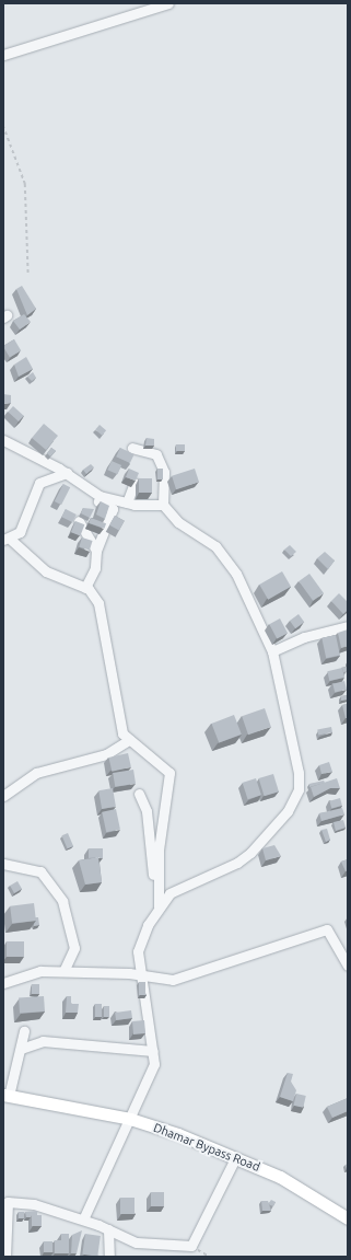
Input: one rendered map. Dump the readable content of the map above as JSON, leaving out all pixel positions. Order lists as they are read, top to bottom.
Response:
{
  "streets": {
    "main road": ["Dhamar Bypass Road"]
  }
}
